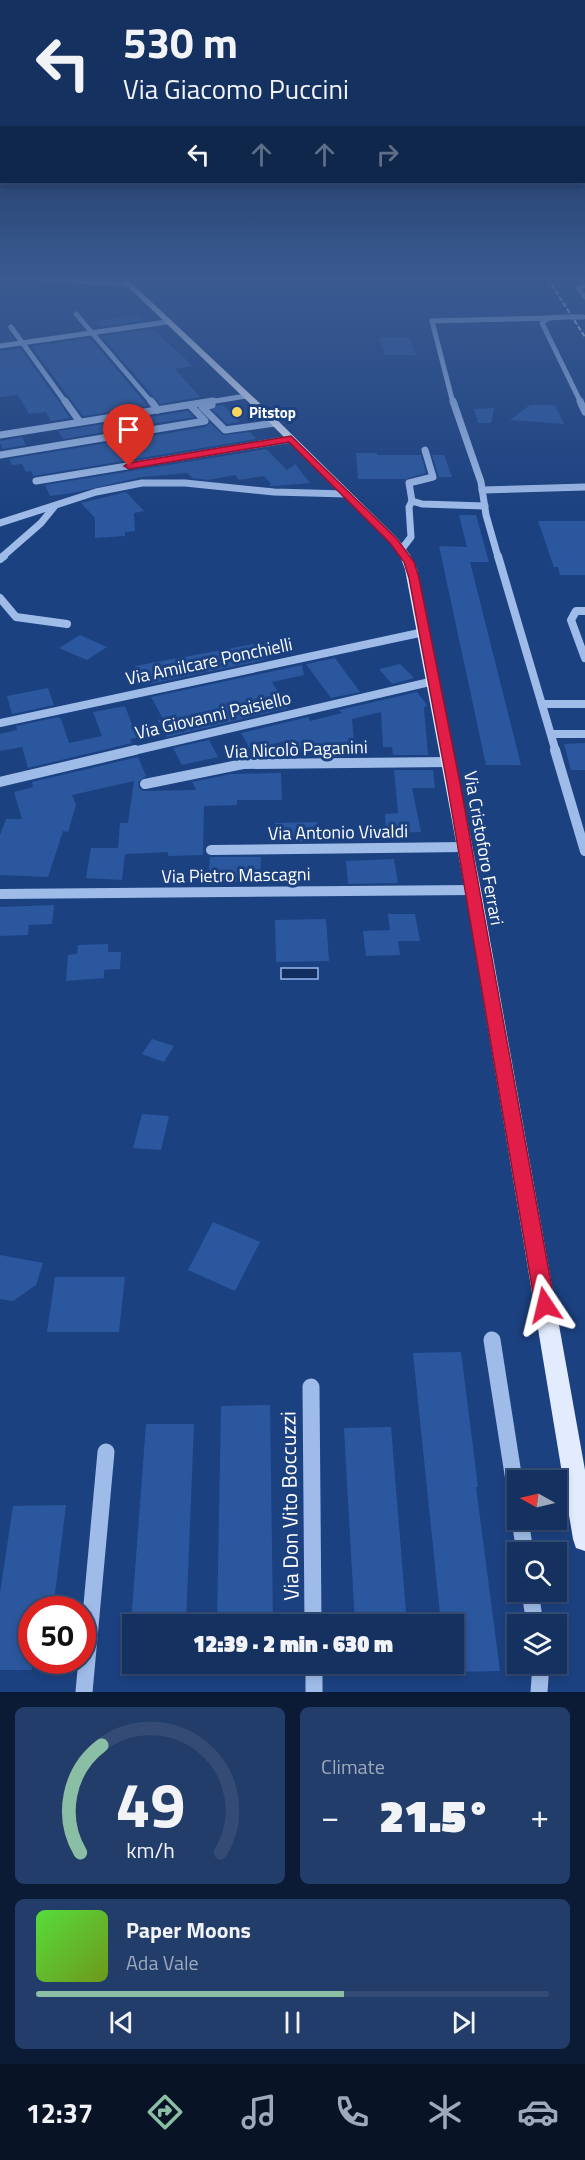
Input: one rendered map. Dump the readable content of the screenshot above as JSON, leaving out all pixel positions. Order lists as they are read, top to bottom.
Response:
{
  "streets": {
    "main road": ["Via Cristoforo Ferrari"],
    "street": [
      "Via Amilcare Ponchielli",
      "Via Giovanni Paisiello",
      "Via Nicolò Paganini",
      "Via Antonio Vivaldi",
      "Via Pietro Mascagni",
      "Via Don Vito Boccuzzi"
    ]
  },
  "crossings": [
    ["Via Amilcare Ponchielli", "Via Cristoforo Ferrari"],
    ["Via Giovanni Paisiello", "Via Cristoforo Ferrari"],
    ["Via Nicolò Paganini", "Via Cristoforo Ferrari"],
    ["Via Antonio Vivaldi", "Via Cristoforo Ferrari"],
    ["Via Cristoforo Ferrari", "Via Pietro Mascagni"]
  ],
  "places": ["Pitstop"],
  "north": "left",
  "page": {
    "turn": ["530 m", "Via Giacomo Puccini"],
    "limit": "50",
    "trip": "12:39 · 2 min · 630 m",
    "tile": "Climate",
    "heat": ["−", "21.5°", "+"],
    "song": ["Paper Moons", "Ada Vale"],
    "tabs": "12:37",
    "gauge": ["49", "km/h"]
  }
}
